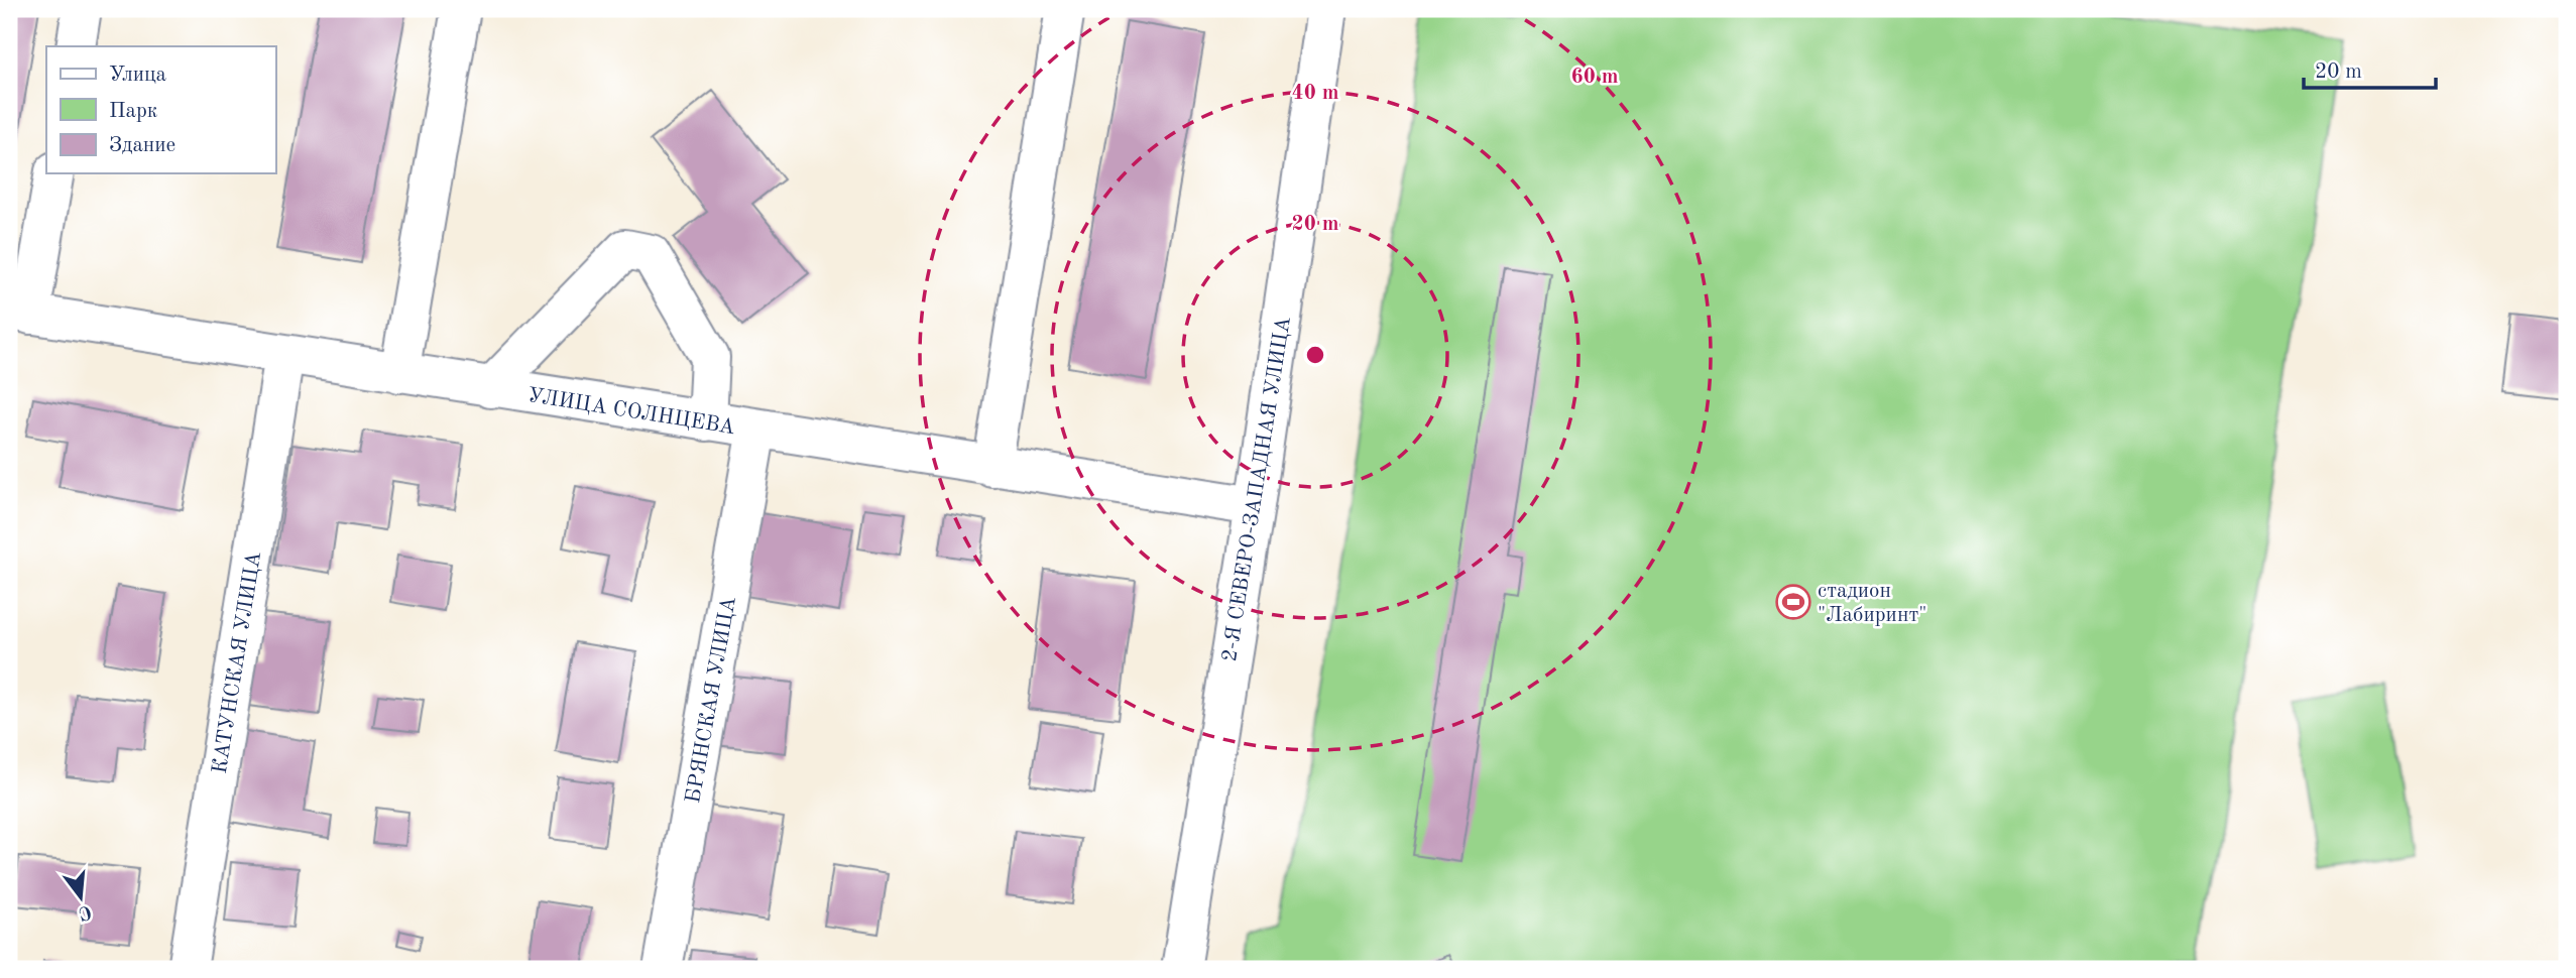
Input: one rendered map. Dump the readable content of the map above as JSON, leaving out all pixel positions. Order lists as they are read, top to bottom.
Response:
{
  "streets": {
    "street": [
      "УЛИЦА СОЛНЦЕВА",
      "2-Я СЕВЕРО-ЗАПАДНАЯ УЛИЦА",
      "КАТУНСКАЯ УЛИЦА",
      "БРЯНСКАЯ УЛИЦА"
    ]
  },
  "crossings": [
    ["УЛИЦА СОЛНЦЕВА", "2-Я СЕВЕРО-ЗАПАДНАЯ УЛИЦА"],
    ["УЛИЦА СОЛНЦЕВА", "КАТУНСКАЯ УЛИЦА"],
    ["УЛИЦА СОЛНЦЕВА", "БРЯНСКАЯ УЛИЦА"]
  ],
  "places": {
    "sports": ["стадион \"Лабиринт\""]
  },
  "legend": ["Улица", "Парк", "Здание"],
  "scale_bar": "20 m",
  "north": "bottom",
  "rings": ["60 m", "40 m", "20 m"]
}
